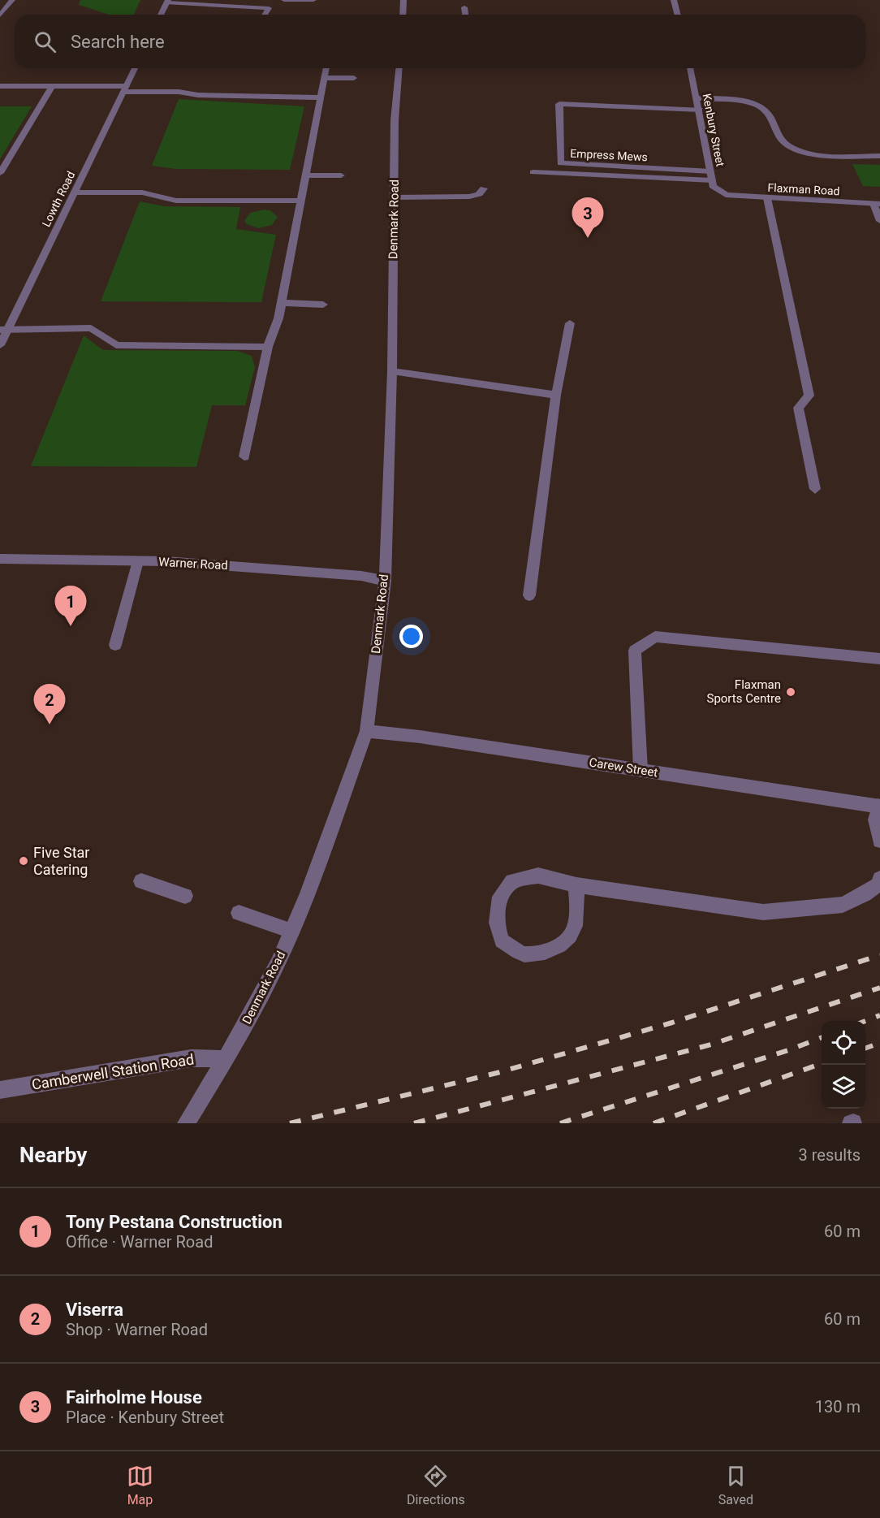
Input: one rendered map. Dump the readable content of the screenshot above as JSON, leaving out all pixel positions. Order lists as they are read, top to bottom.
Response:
{
  "streets": {
    "street": [
      "Kenbury Street",
      "Empress Mews",
      "Flaxman Road",
      "Lowth Road",
      "Denmark Road",
      "Warner Road",
      "Carew Street",
      "Camberwell Station Road"
    ]
  },
  "crossings": [
    ["Kenbury Street", "Empress Mews"],
    ["Kenbury Street", "Flaxman Road"],
    ["Denmark Road", "Warner Road"],
    ["Denmark Road", "Carew Street"],
    ["Denmark Road", "Camberwell Station Road"]
  ],
  "places": ["Flaxman Sports Centre", "Five Star Catering"],
  "page": {
    "search": "Search here",
    "pins": ["3", "1", "2"],
    "heading": ["Nearby", "3 results"],
    "list": [
      {
        "mark": "1",
        "name": "Tony Pestana Construction",
        "note": "Office · Warner Road",
        "value": "60 m"
      },
      {
        "mark": "2",
        "name": "Viserra",
        "note": "Shop · Warner Road",
        "value": "60 m"
      },
      {
        "mark": "3",
        "name": "Fairholme House",
        "note": "Place · Kenbury Street",
        "value": "130 m"
      }
    ],
    "nav": ["Map", "Directions", "Saved"]
  }
}
